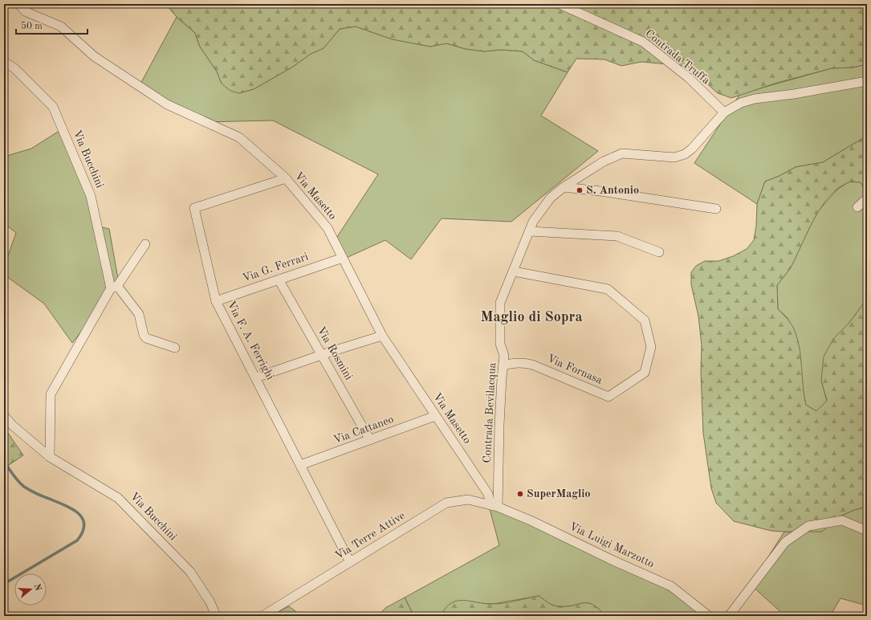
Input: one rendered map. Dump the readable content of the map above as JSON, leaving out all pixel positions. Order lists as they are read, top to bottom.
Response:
{
  "streets": {
    "street": [
      "Contrada Truffa",
      "Via Bucchini",
      "Via Masetto",
      "Via G. Ferrari",
      "Via F. A. Ferrighi",
      "Via Rosmini",
      "Via Fornasa",
      "Contrada Bevilacqua",
      "Via Cattaneo",
      "Via Terre Attive",
      "Via Luigi Marzotto"
    ]
  },
  "crossings": [
    ["Contrada Truffa", "Contrada Bevilacqua"],
    ["Via Masetto", "Via G. Ferrari"],
    ["Via Masetto", "Via F. A. Ferrighi"],
    ["Via Masetto", "Contrada Bevilacqua"],
    ["Via Masetto", "Via Cattaneo"],
    ["Via Masetto", "Via Terre Attive"],
    ["Via Masetto", "Via Luigi Marzotto"],
    ["Via G. Ferrari", "Via F. A. Ferrighi"],
    ["Via G. Ferrari", "Via Rosmini"],
    ["Via F. A. Ferrighi", "Via Cattaneo"],
    ["Via F. A. Ferrighi", "Via Terre Attive"],
    ["Via Rosmini", "Via Cattaneo"],
    ["Via Fornasa", "Contrada Bevilacqua"],
    ["Contrada Bevilacqua", "Via Terre Attive"],
    ["Contrada Bevilacqua", "Via Luigi Marzotto"],
    ["Via Terre Attive", "Via Luigi Marzotto"]
  ],
  "districts": ["Maglio di Sopra"],
  "places": ["S. Antonio", "SuperMaglio"],
  "scale_bar": "50 m",
  "north": "right"
}
